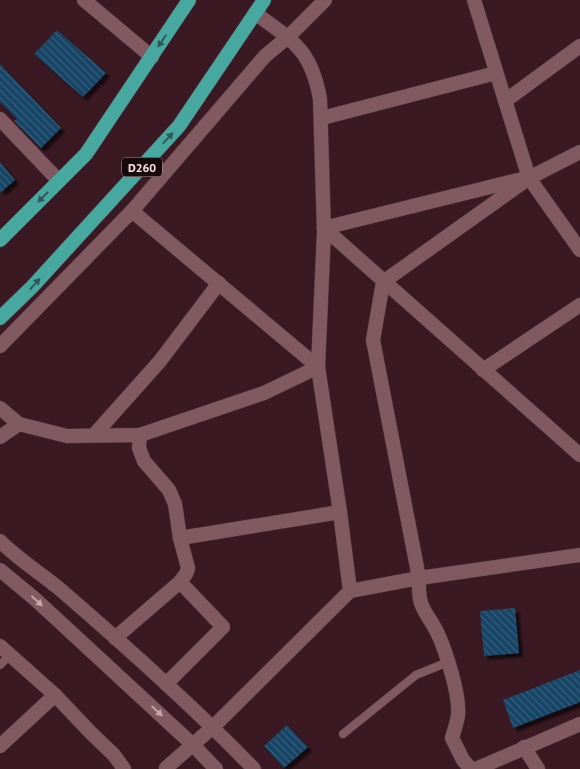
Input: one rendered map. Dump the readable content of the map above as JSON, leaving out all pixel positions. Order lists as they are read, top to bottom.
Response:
{
  "streets": {
    "highway": ["D260"]
  }
}
